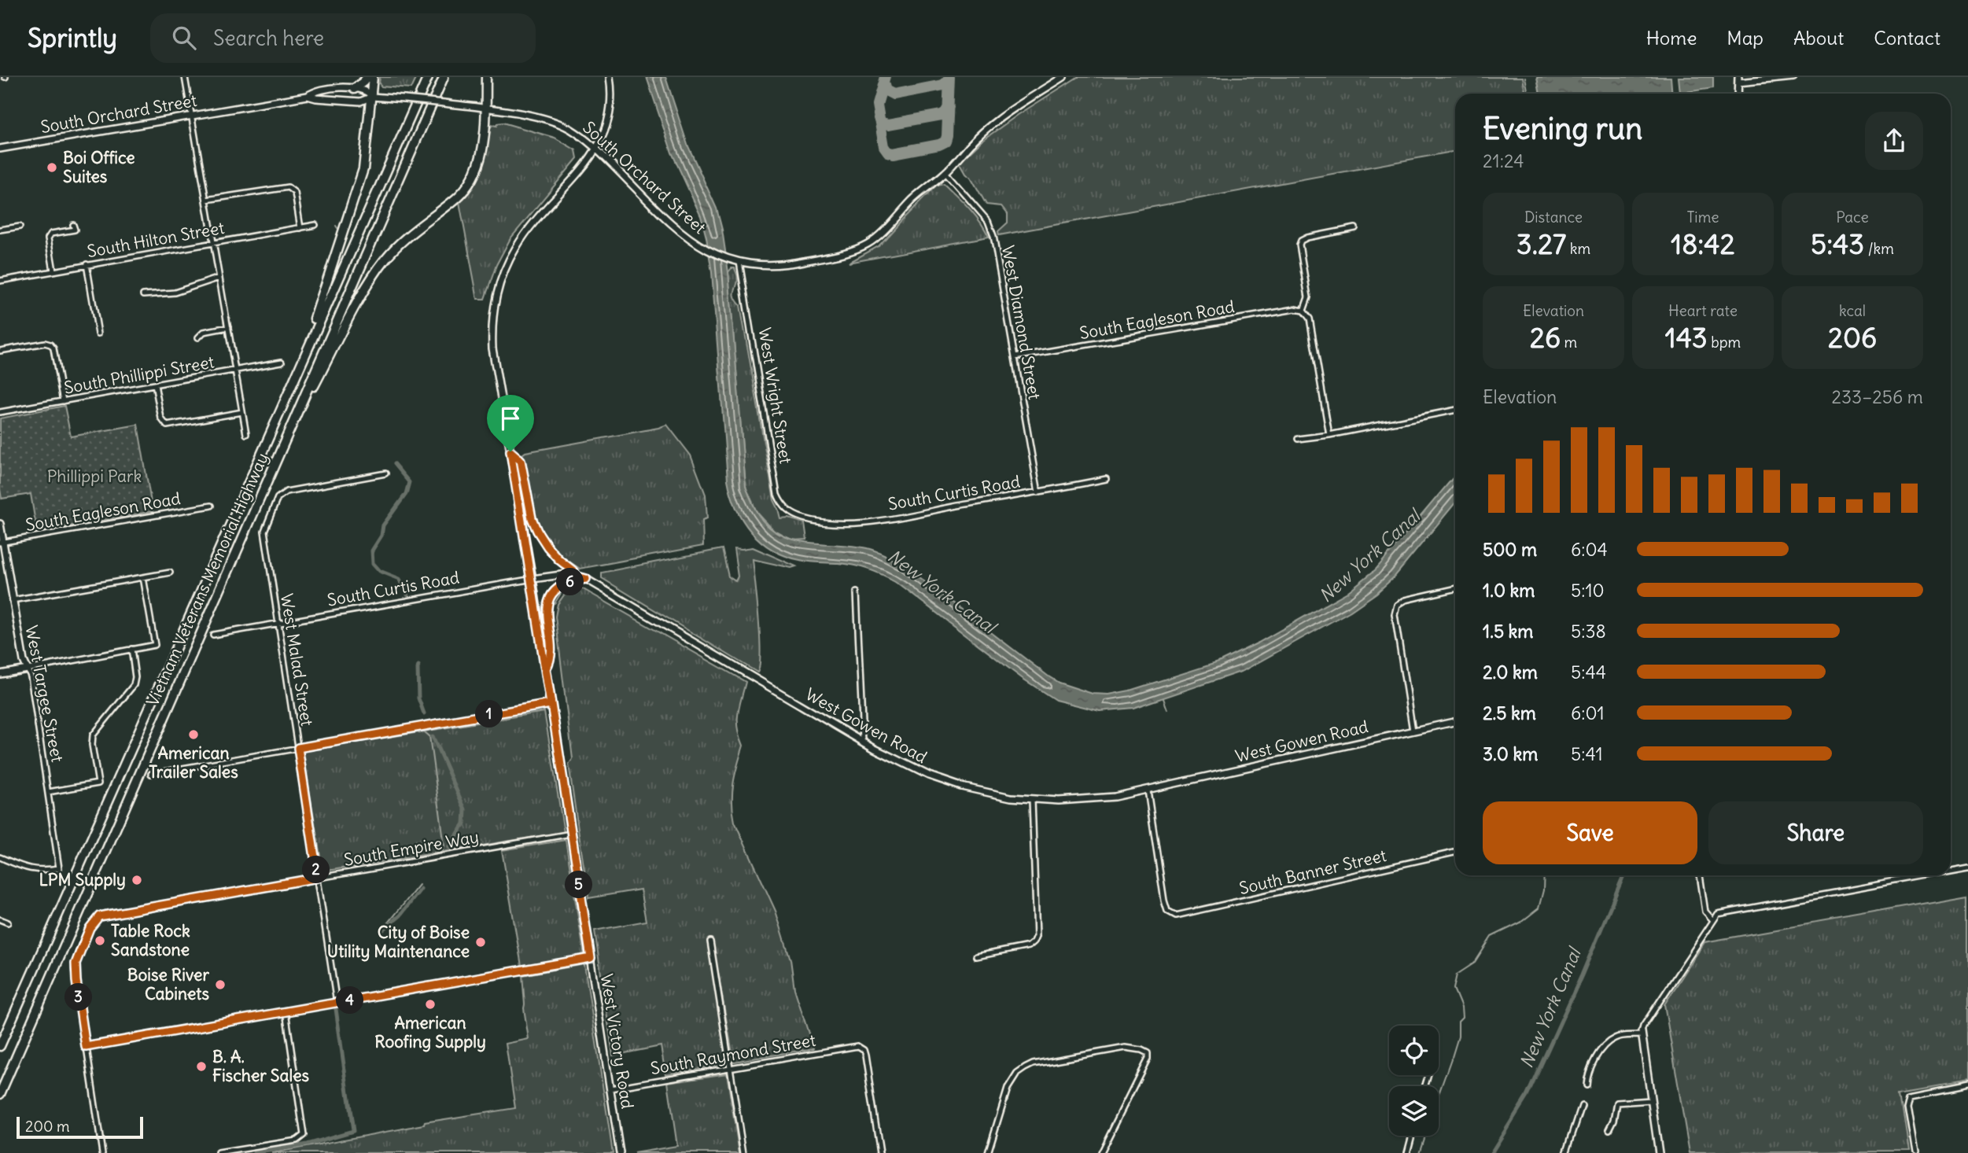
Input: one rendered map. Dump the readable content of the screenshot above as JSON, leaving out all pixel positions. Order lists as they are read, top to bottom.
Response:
{
  "streets": {
    "highway": ["Vietnam Veterans Memorial Highway"],
    "main road": [
      "South Orchard Street",
      "South Curtis Road",
      "West Targee Street",
      "West Gowen Road",
      "West Victory Road"
    ],
    "street": [
      "South Hilton Street",
      "South Eagleson Road",
      "West Diamond Street",
      "South Phillippi Street",
      "West Wright Street",
      "West Malad Street",
      "South Empire Way",
      "South Banner Street",
      "South Raymond Street"
    ]
  },
  "crossings": [
    ["South Orchard Street", "West Diamond Street"],
    ["South Orchard Street", "West Wright Street"],
    ["South Orchard Street", "West Victory Road"],
    ["South Eagleson Road", "West Diamond Street"],
    ["South Eagleson Road", "West Targee Street"],
    ["West Diamond Street", "South Curtis Road"],
    ["West Wright Street", "South Curtis Road"],
    ["South Curtis Road", "West Malad Street"],
    ["South Curtis Road", "West Gowen Road"],
    ["South Curtis Road", "West Victory Road"],
    ["West Malad Street", "South Empire Way"],
    ["West Gowen Road", "South Banner Street"],
    ["South Empire Way", "West Victory Road"],
    ["West Victory Road", "South Raymond Street"]
  ],
  "water": ["New York Canal"],
  "parks": ["Phillippi Park"],
  "places": [
    "Boi Office Suites",
    "American Trailer Sales",
    "LPM Supply",
    "Table Rock Sandstone",
    "City of Boise Utility Maintenance",
    "Boise River Cabinets",
    "American Roofing Supply",
    "B. A. Fischer Sales"
  ],
  "scale_bar": "200 m",
  "page": {
    "header": "Sprintly",
    "search": "Search here",
    "nav": [
      "Home",
      "Map",
      "About",
      "Contact"
    ],
    "heading": ["Evening run", "21:24"],
    "stats": [
      ["Distance", "3.27 km"],
      ["Time", "18:42"],
      ["Pace", "5:43 /km"],
      ["Elevation", "26 m"],
      ["Heart rate", "143 bpm"],
      ["kcal", "206"]
    ],
    "chart": ["Elevation", "233–256 m"],
    "list": [
      {
        "name": "500 m",
        "note": "6:04"
      },
      {
        "name": "1.0 km",
        "note": "5:10"
      },
      {
        "name": "1.5 km",
        "note": "5:38"
      },
      {
        "name": "2.0 km",
        "note": "5:44"
      },
      {
        "name": "2.5 km",
        "note": "6:01"
      },
      {
        "name": "3.0 km",
        "note": "5:41"
      }
    ],
    "pins": [
      "6",
      "1",
      "2",
      "5",
      "3",
      "4"
    ],
    "buttons": ["Save", "Share"],
    "scale": "200 m"
  }
}
